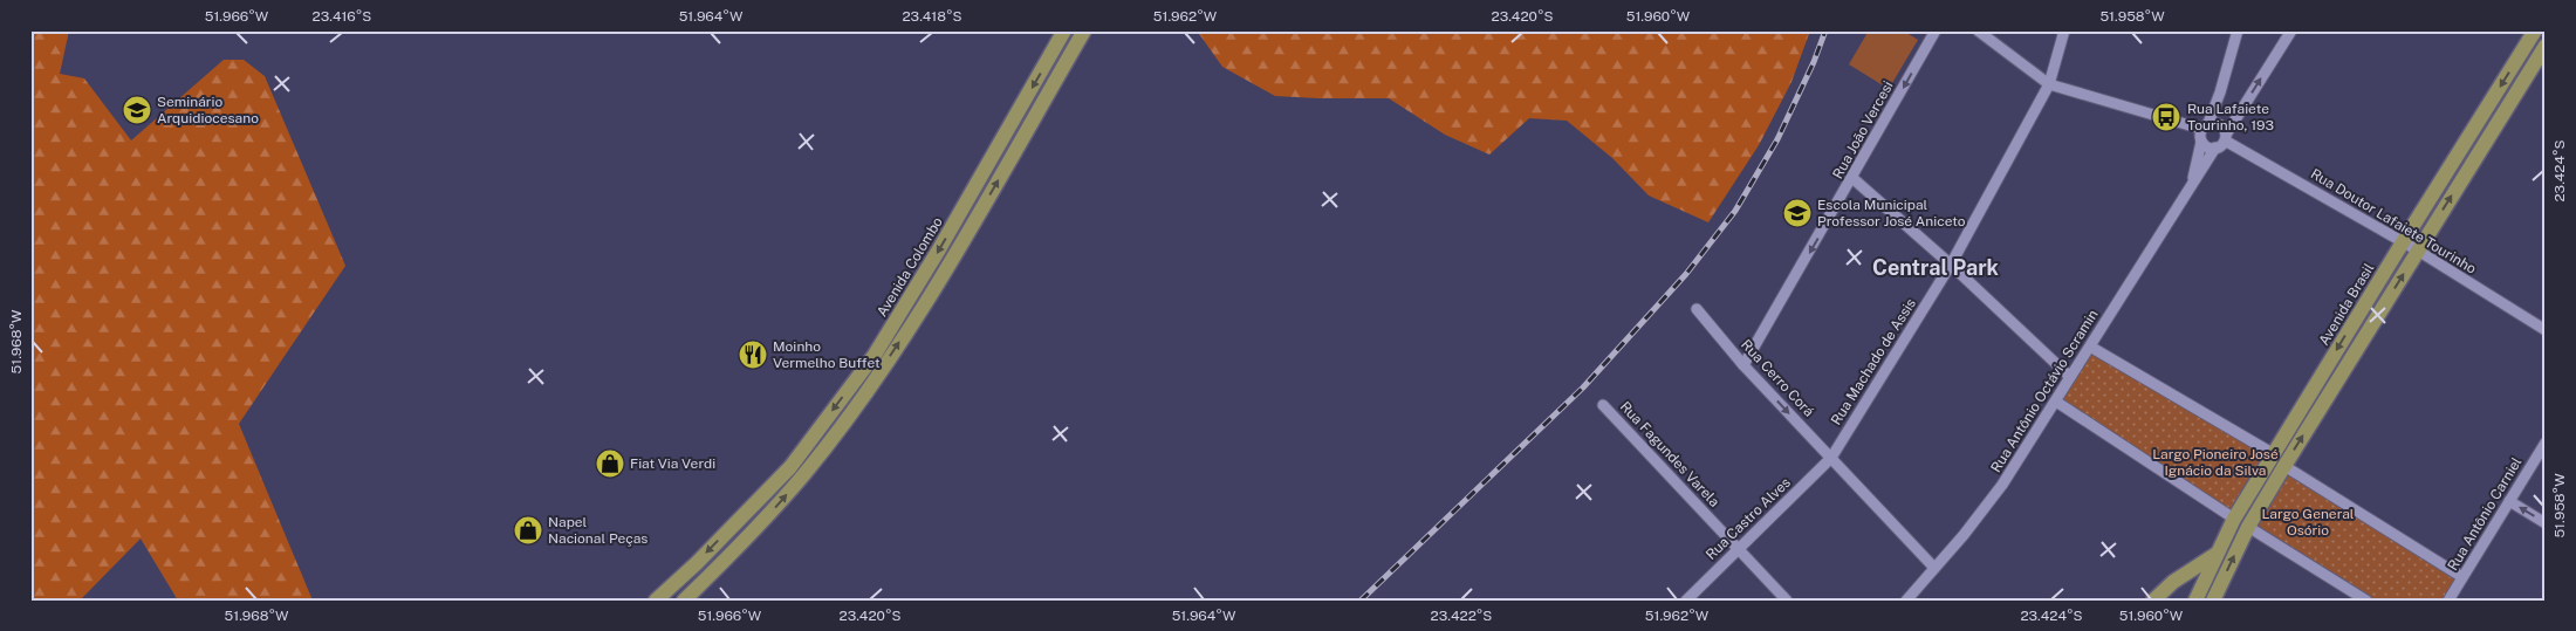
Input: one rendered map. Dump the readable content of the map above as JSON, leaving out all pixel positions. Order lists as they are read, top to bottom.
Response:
{
  "streets": {
    "main road": ["Avenida Colombo", "Avenida Brasil"],
    "street": [
      "Rua João Vercesi",
      "Rua Doutor Lafaiete Tourinho",
      "Rua Machado de Assis",
      "Rua Cerro Corá",
      "Rua Antônio Octávio Scramin",
      "Rua Fagundes Varela",
      "Rua Antônio Carniel",
      "Rua Castro Alves"
    ]
  },
  "crossings": [
    ["Rua João Vercesi", "Rua Cerro Corá"],
    ["Rua Doutor Lafaiete Tourinho", "Avenida Brasil"],
    ["Rua Doutor Lafaiete Tourinho", "Rua Antônio Octávio Scramin"],
    ["Rua Machado de Assis", "Rua Cerro Corá"],
    ["Rua Machado de Assis", "Rua Castro Alves"],
    ["Rua Cerro Corá", "Rua Antônio Octávio Scramin"],
    ["Rua Cerro Corá", "Rua Castro Alves"],
    ["Rua Fagundes Varela", "Rua Castro Alves"]
  ],
  "one_way": ["Rua João Vercesi", "Rua Cerro Corá"],
  "districts": ["Central Park"],
  "parks": ["Largo Pioneiro José Ignácio da Silva", "Largo General Osório"],
  "places": {
    "school or university": ["Seminário Arquidiocesano", "Escola Municipal Professor José Aniceto"],
    "bus stop": ["Rua Lafaiete Tourinho, 193"],
    "restaurant": ["Moinho Vermelho Buffet"],
    "shop": ["Fiat Via Verdi", "Napel Nacional Peças"]
  },
  "coordinates": [
    "51.966°W",
    "23.416°S",
    "51.964°W",
    "23.418°S",
    "51.962°W",
    "23.420°S",
    "51.960°W",
    "51.958°W",
    "23.424°S",
    "51.968°W",
    "23.422°S"
  ]
}
